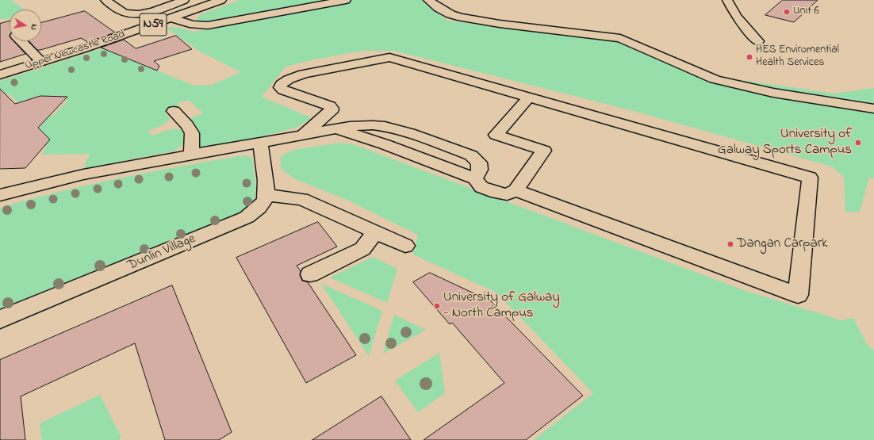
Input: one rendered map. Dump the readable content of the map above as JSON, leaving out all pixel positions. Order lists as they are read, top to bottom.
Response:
{
  "streets": {
    "street": ["N59", "Upper Newcastle Road", "Dunlin Village"]
  },
  "places": [
    "Unit 6",
    "HES Enviromential Health Services",
    "University of Galway Sports Campus",
    "Dangan Carpark",
    "University of Galway - North Campus"
  ],
  "north": "right"
}
